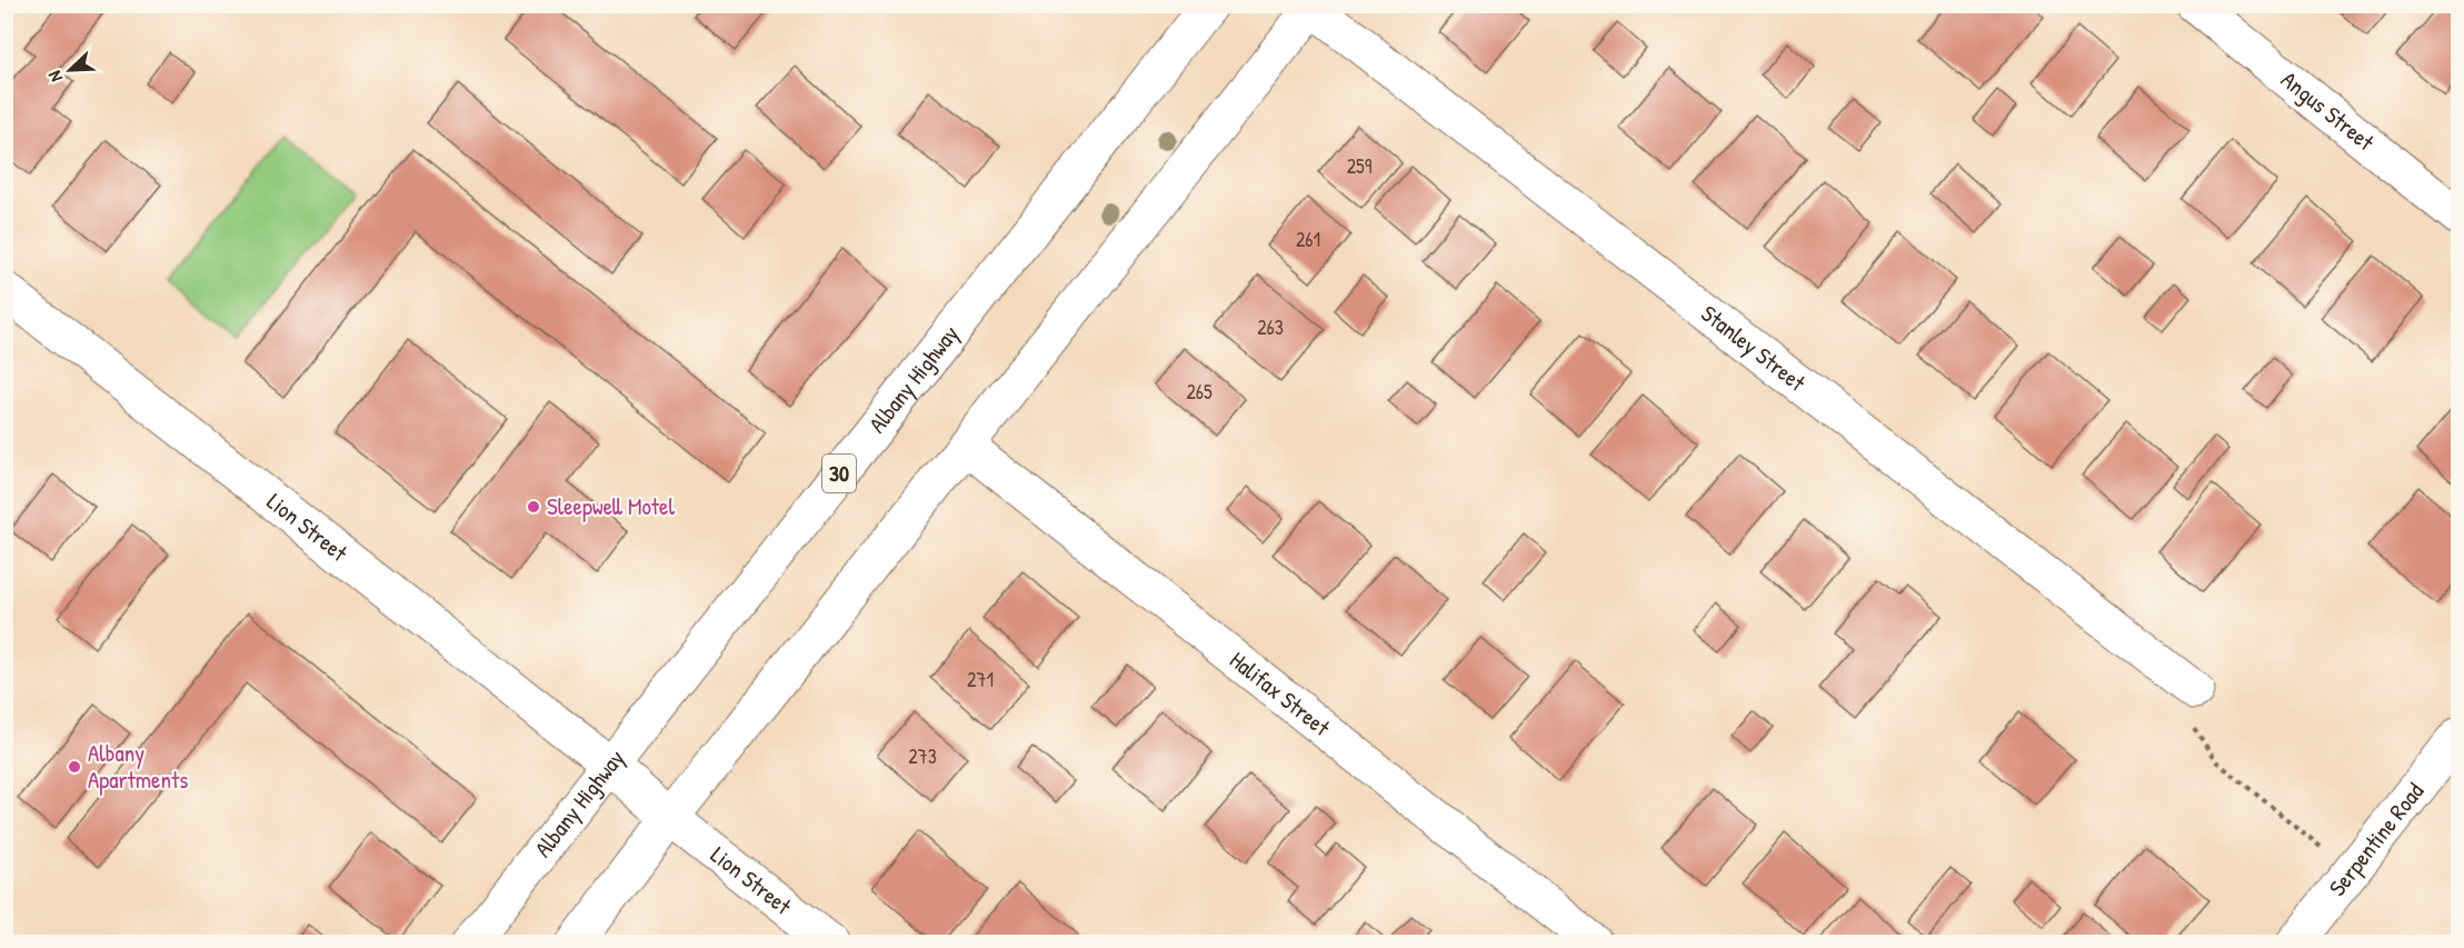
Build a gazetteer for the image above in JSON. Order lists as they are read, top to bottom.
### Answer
{
  "streets": {
    "main road": [
      "Angus Street",
      "Stanley Street",
      "Albany Highway",
      "30",
      "Lion Street",
      "Halifax Street",
      "Serpentine Road"
    ]
  },
  "crossings": [
    ["Albany Highway", "Lion Street"]
  ],
  "places": ["Sleepwell Motel", "Albany Apartments"],
  "house_numbers": [
    "259",
    "261",
    "263",
    "265",
    "271",
    "273"
  ],
  "north": "bottom left"
}
